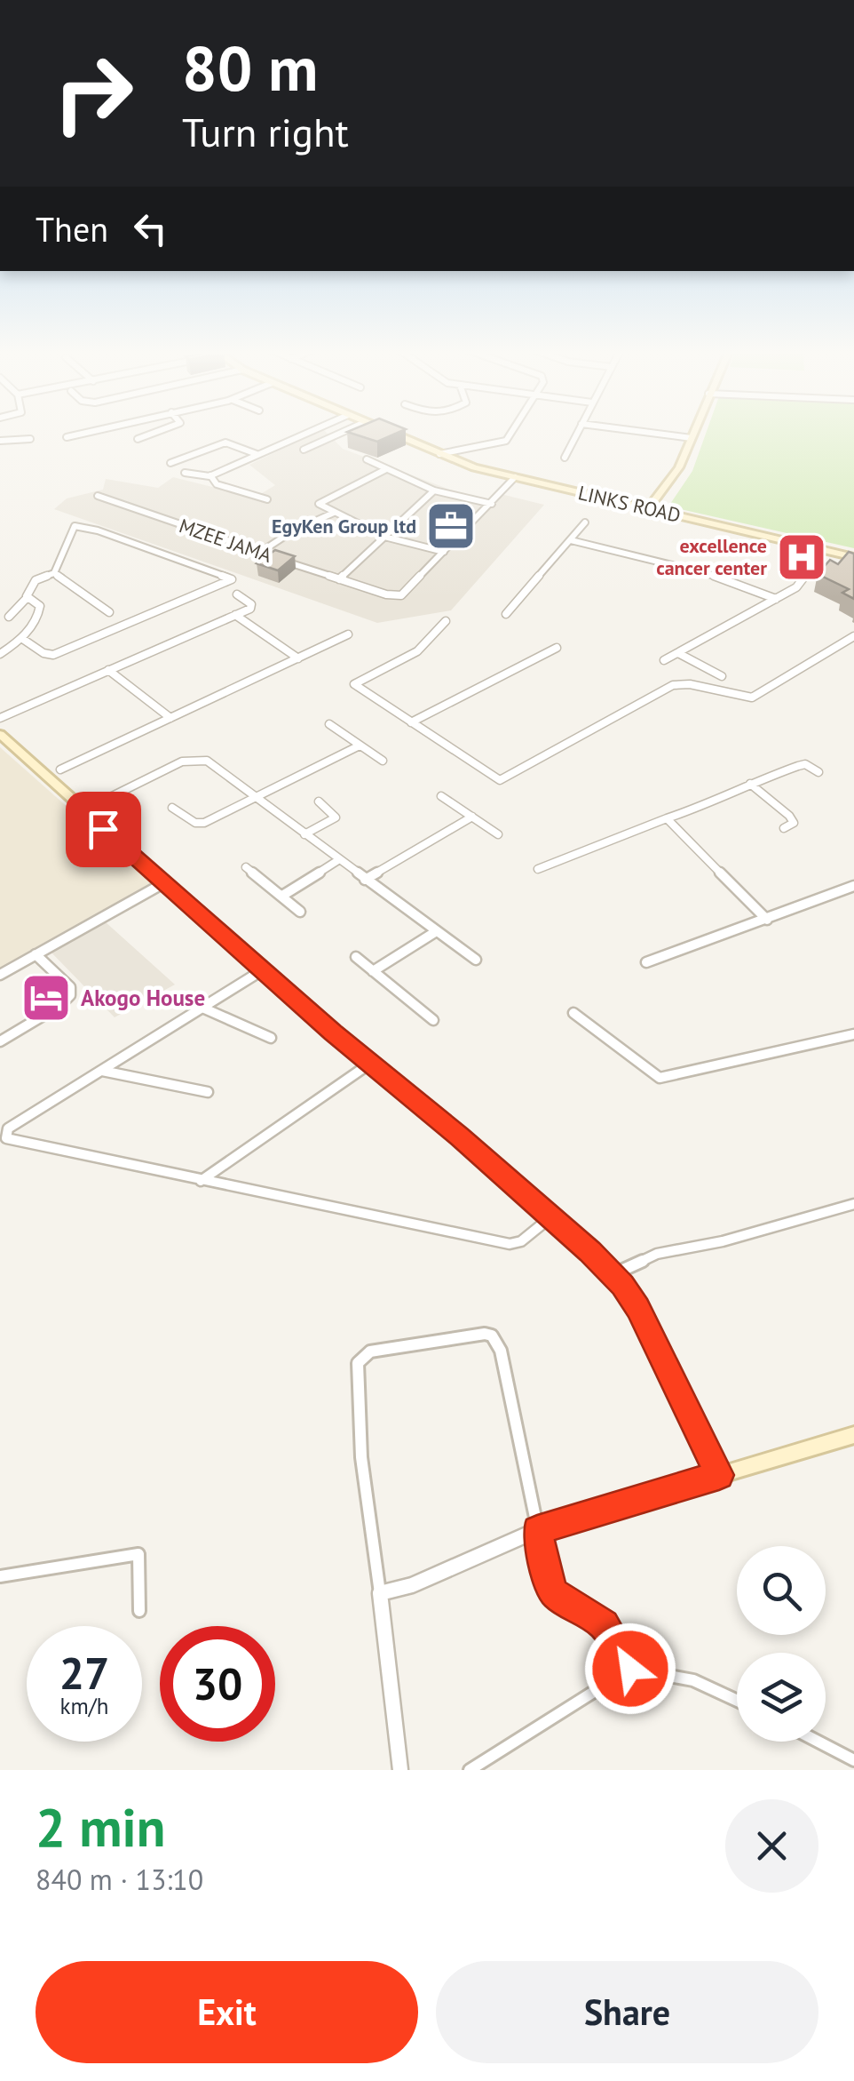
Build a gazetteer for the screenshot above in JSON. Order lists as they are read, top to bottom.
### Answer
{
  "streets": {
    "main road": ["LINKS ROAD"],
    "street": ["MZEE JAMA"]
  },
  "crossings": [
    ["LINKS ROAD", "MZEE JAMA"]
  ],
  "places": {
    "office": ["EgyKen Group ltd"],
    "hospital": ["excellence cancer center"],
    "hotel": ["Akogo House"]
  },
  "page": {
    "turn": ["80 m", "Turn right"],
    "then": "Then",
    "speed": "27 km/h",
    "limit": "30",
    "heading": ["2 min", "840 m · 13:10"],
    "buttons": ["Exit", "Share"]
  }
}
